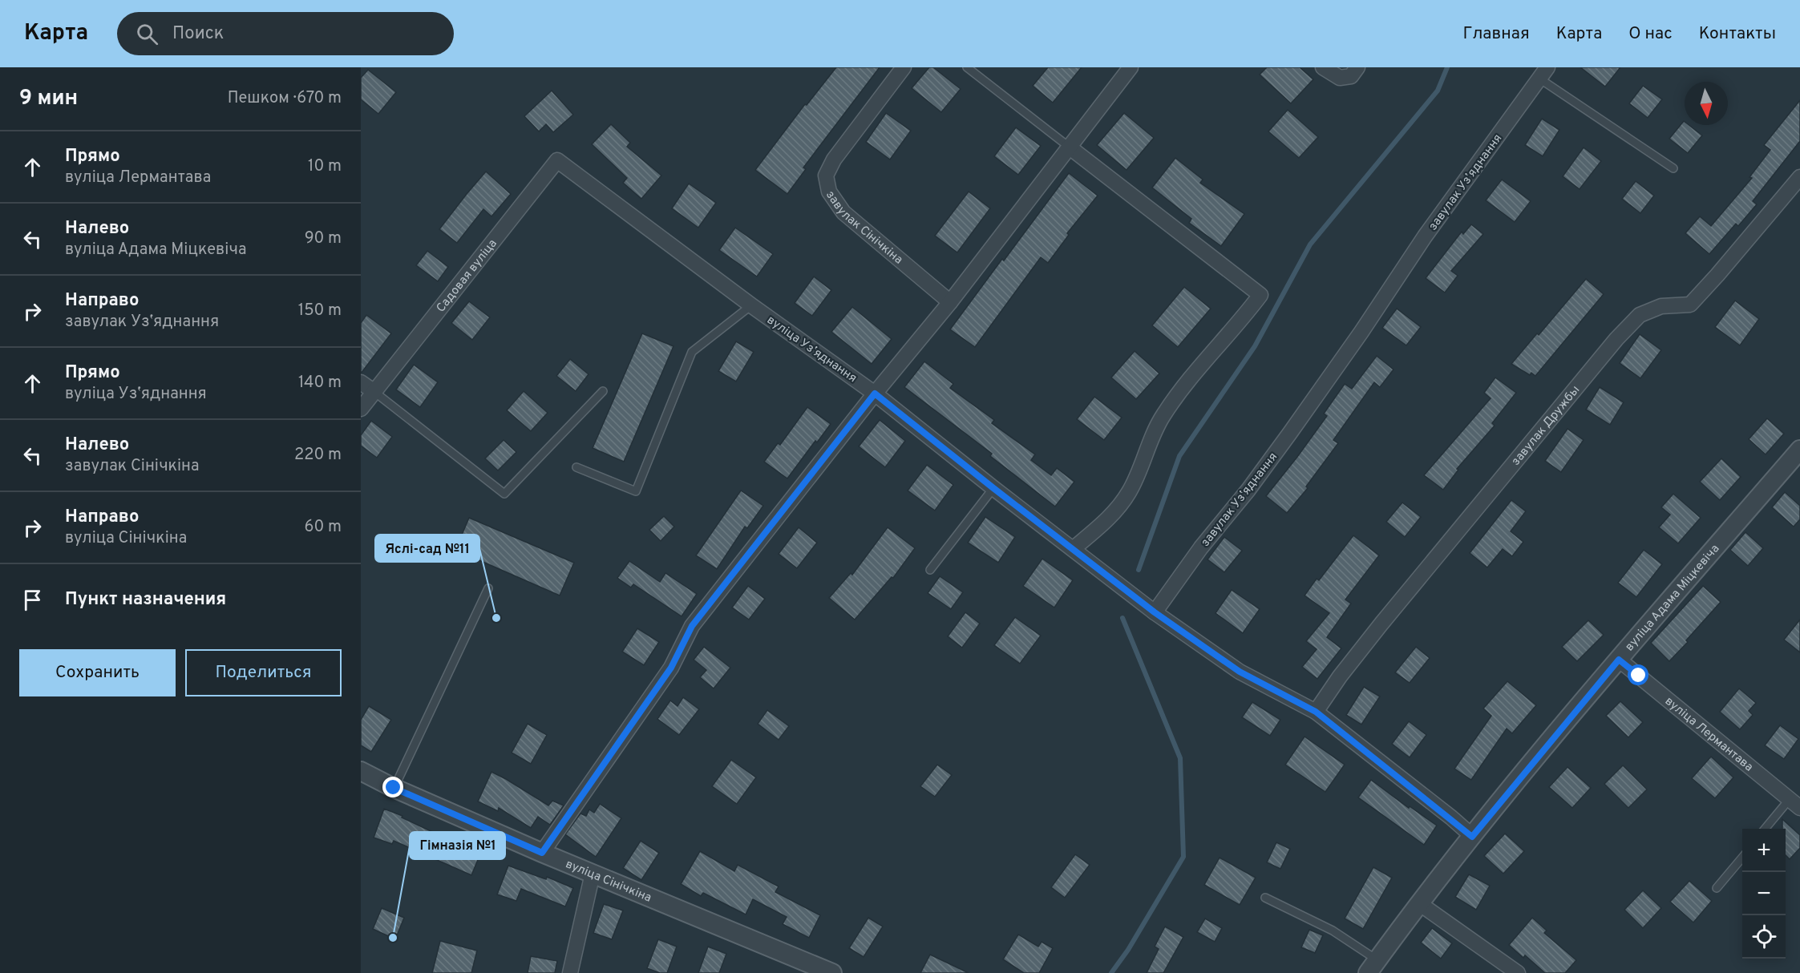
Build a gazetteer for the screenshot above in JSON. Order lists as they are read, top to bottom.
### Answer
{
  "streets": {
    "street": [
      "завулак Узʼяднання",
      "завулак Сінічкіна",
      "Садовая вуліца",
      "вуліца Узʼяднання",
      "завулак Дружбы",
      "вуліца Адама Міцкевіча",
      "вуліца Лермантава",
      "вуліца Сінічкіна"
    ]
  },
  "crossings": [
    ["завулак Узʼяднання", "вуліца Узʼяднання"],
    ["Садовая вуліца", "вуліца Узʼяднання"],
    ["вуліца Адама Міцкевіча", "вуліца Лермантава"]
  ],
  "places": ["Яслі-сад №11", "Гімназія №1"],
  "north": "bottom",
  "page": {
    "header": "Карта",
    "search": "Поиск",
    "nav": [
      "Главная",
      "Карта",
      "О нас",
      "Контакты"
    ],
    "heading": ["9 мин", "Пешком · 670 m"],
    "list": [
      ["Прямо", "вуліца Лермантава", "10 m"],
      ["Налево", "вуліца Адама Міцкевіча", "90 m"],
      ["Направо", "завулак Узʼяднання", "150 m"],
      ["Прямо", "вуліца Узʼяднання", "140 m"],
      ["Налево", "завулак Сінічкіна", "220 m"],
      ["Направо", "вуліца Сінічкіна", "60 m"],
      "Пункт назначения"
    ],
    "buttons": ["Сохранить", "Поделиться"],
    "map_buttons": ["+", "−"]
  }
}
